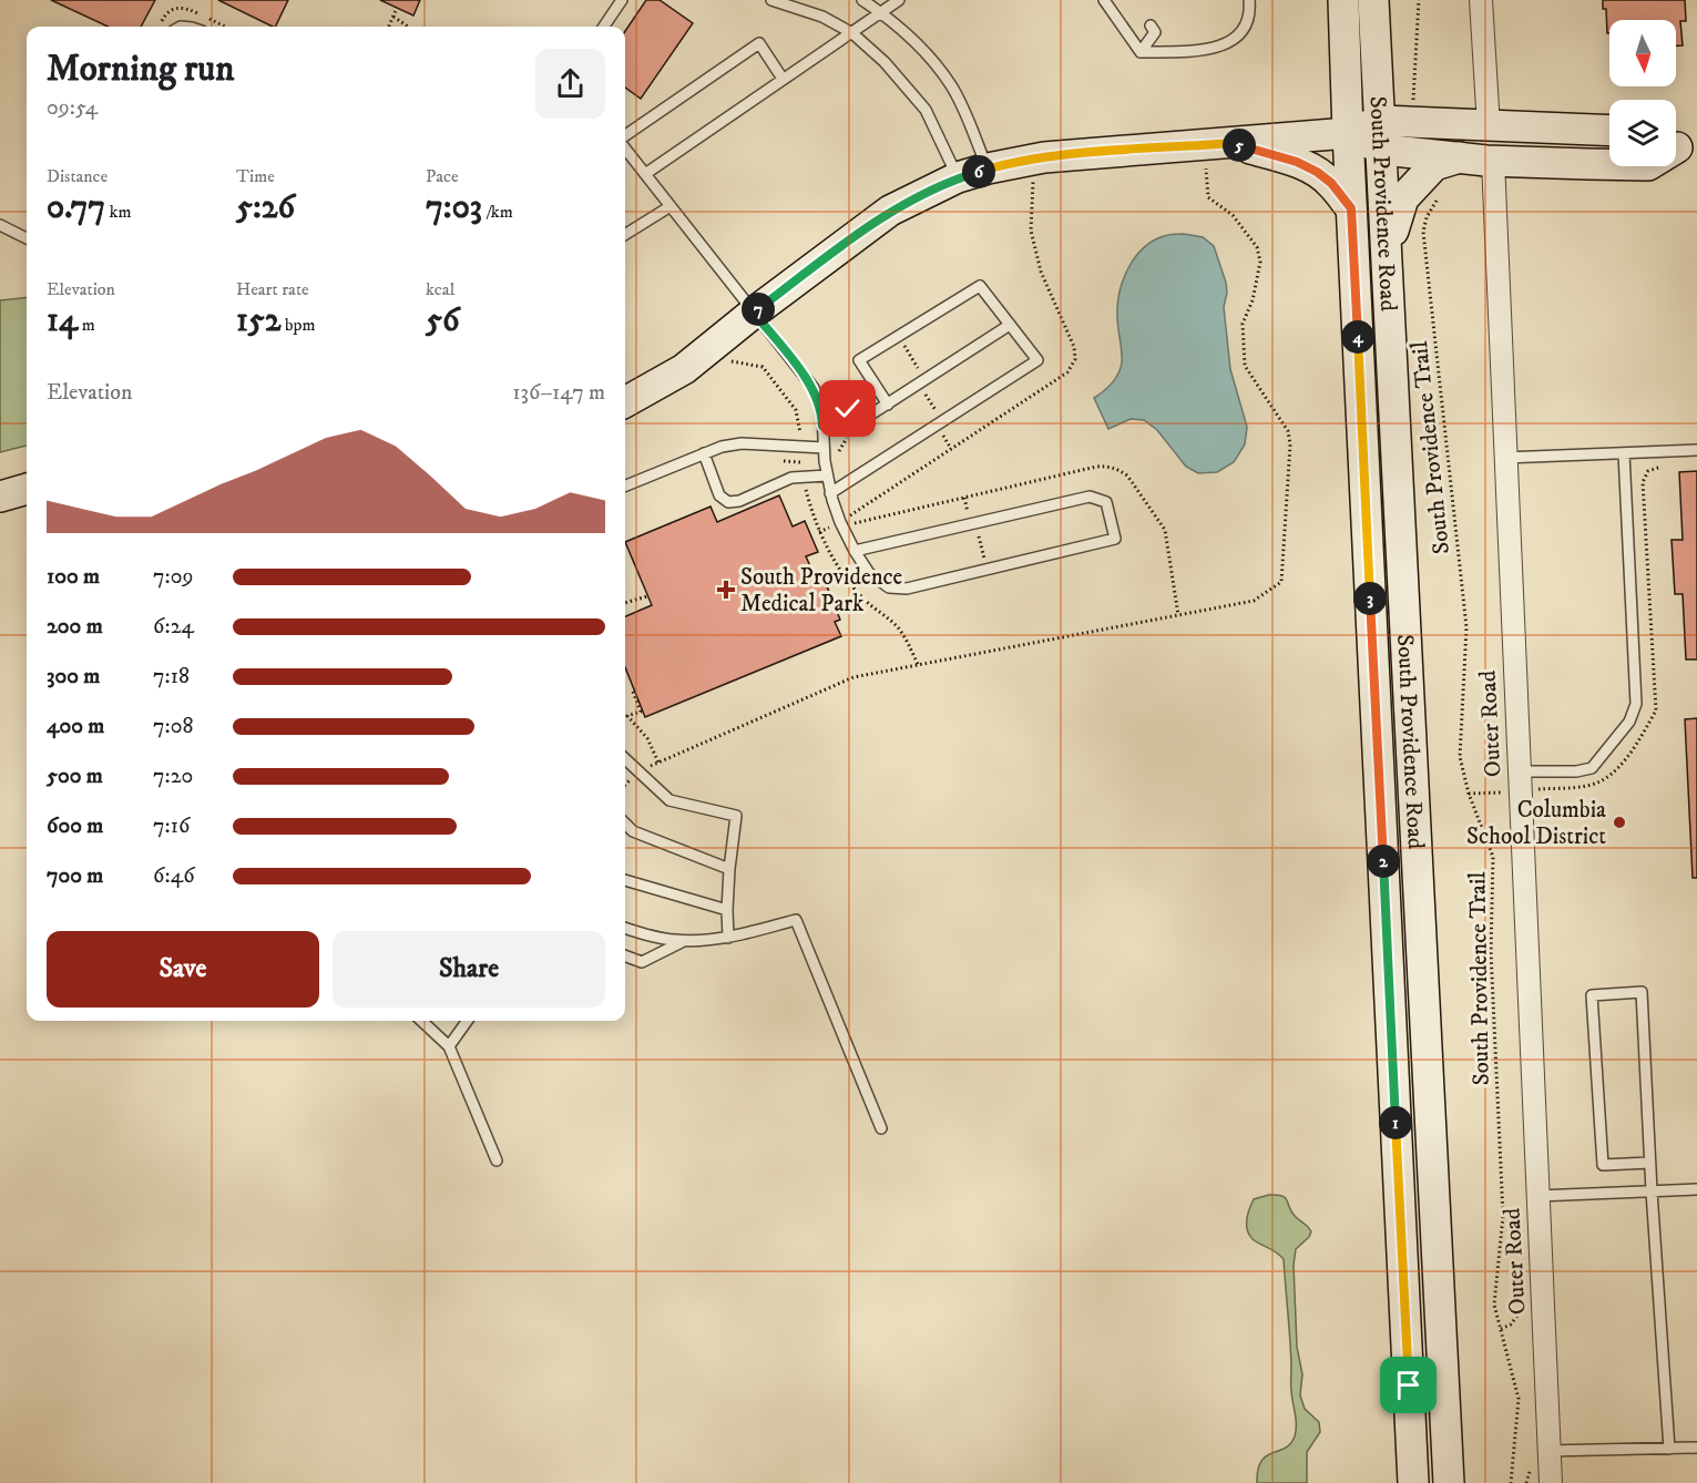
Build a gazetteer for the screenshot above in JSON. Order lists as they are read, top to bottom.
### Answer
{
  "streets": {
    "main road": ["South Providence Road"],
    "street": ["Outer Road"],
    "path": ["South Providence Trail"]
  },
  "places": {
    "health": ["South Providence Medical Park"],
    "other": ["Columbia School District"]
  },
  "north": "bottom",
  "page": {
    "heading": ["Morning run", "09:54"],
    "pins": [
      "5",
      "6",
      "7",
      "4",
      "3",
      "2",
      "1"
    ],
    "stats": [
      ["Distance", "0.77 km"],
      ["Time", "5:26"],
      ["Pace", "7:03 /km"],
      ["Elevation", "14 m"],
      ["Heart rate", "152 bpm"],
      ["kcal", "56"]
    ],
    "chart": ["Elevation", "136–147 m"],
    "list": [
      {
        "name": "100 m",
        "note": "7:09"
      },
      {
        "name": "200 m",
        "note": "6:24"
      },
      {
        "name": "300 m",
        "note": "7:18"
      },
      {
        "name": "400 m",
        "note": "7:08"
      },
      {
        "name": "500 m",
        "note": "7:20"
      },
      {
        "name": "600 m",
        "note": "7:16"
      },
      {
        "name": "700 m",
        "note": "6:46"
      }
    ],
    "buttons": ["Save", "Share"]
  }
}
